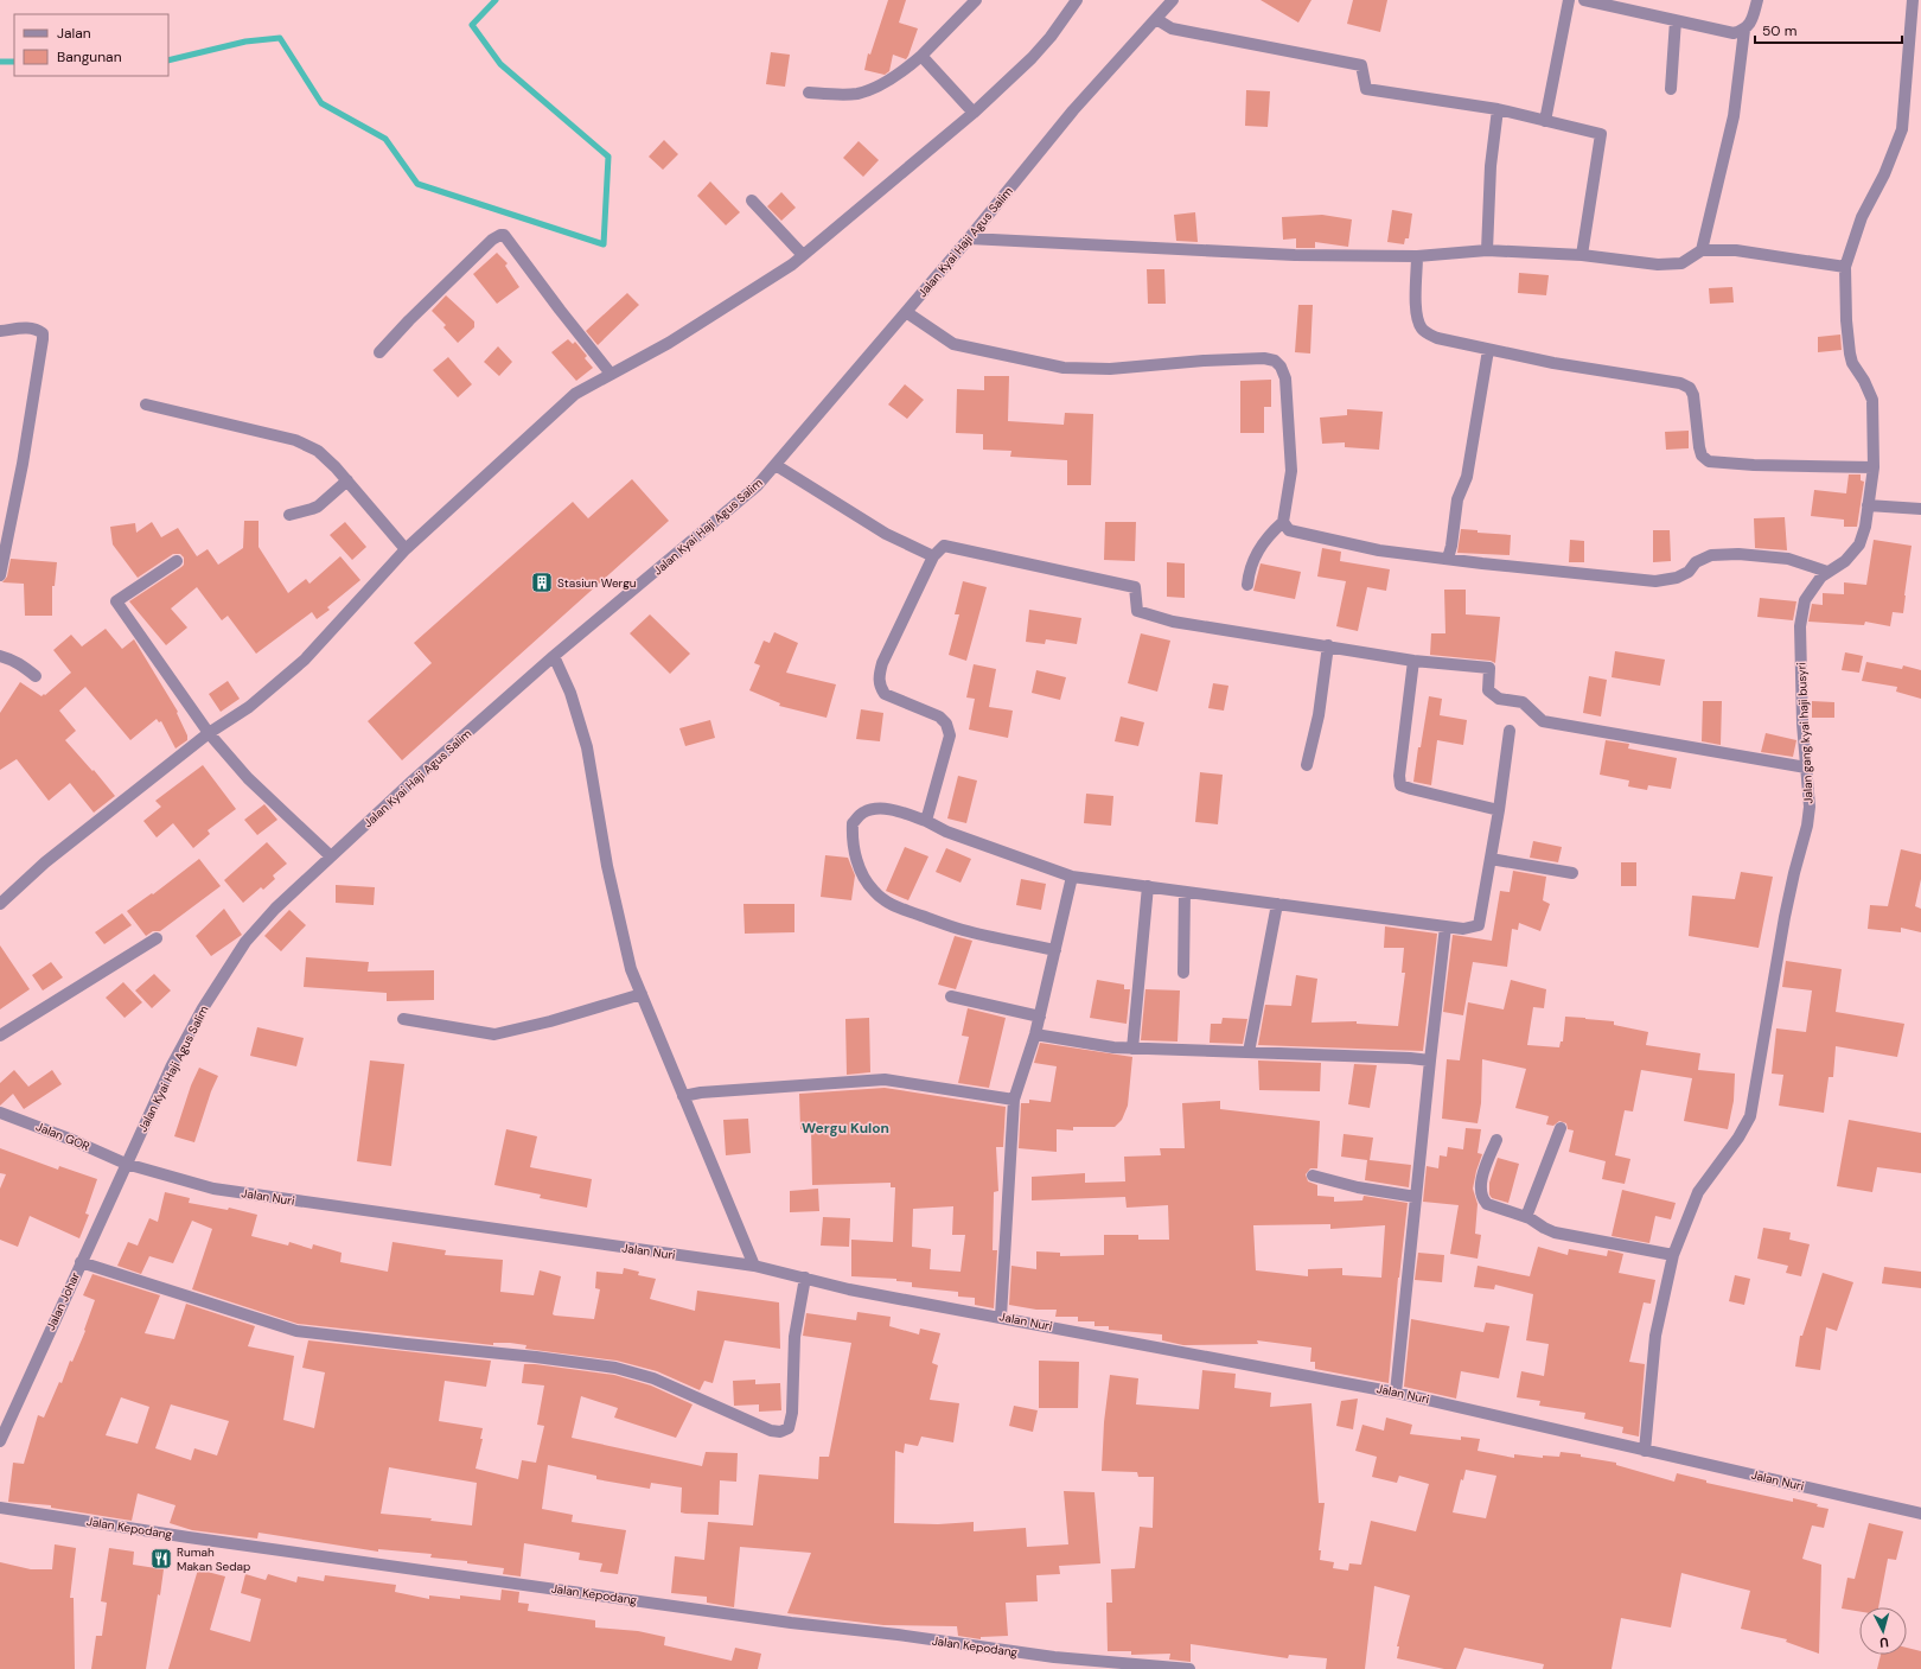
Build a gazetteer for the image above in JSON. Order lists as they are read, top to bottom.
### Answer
{
  "streets": {
    "street": [
      "Jalan Kyai Haji Agus Salim",
      "Jalan gang kyai haji busyri",
      "Jalan GOR",
      "Jalan Nuri",
      "Jalan Johar",
      "Jalan Kepodang"
    ]
  },
  "crossings": [
    ["Jalan Kyai Haji Agus Salim", "Jalan GOR"],
    ["Jalan Kyai Haji Agus Salim", "Jalan Nuri"],
    ["Jalan Kyai Haji Agus Salim", "Jalan Johar"],
    ["Jalan gang kyai haji busyri", "Jalan Nuri"],
    ["Jalan GOR", "Jalan Nuri"],
    ["Jalan GOR", "Jalan Johar"],
    ["Jalan Nuri", "Jalan Johar"]
  ],
  "districts": ["Wergu Kulon"],
  "places": {
    "building": ["Stasiun Wergu"],
    "restaurant": ["Rumah Makan Sedap"]
  },
  "legend": ["Jalan", "Bangunan"],
  "scale_bar": "50 m",
  "north": "bottom"
}
